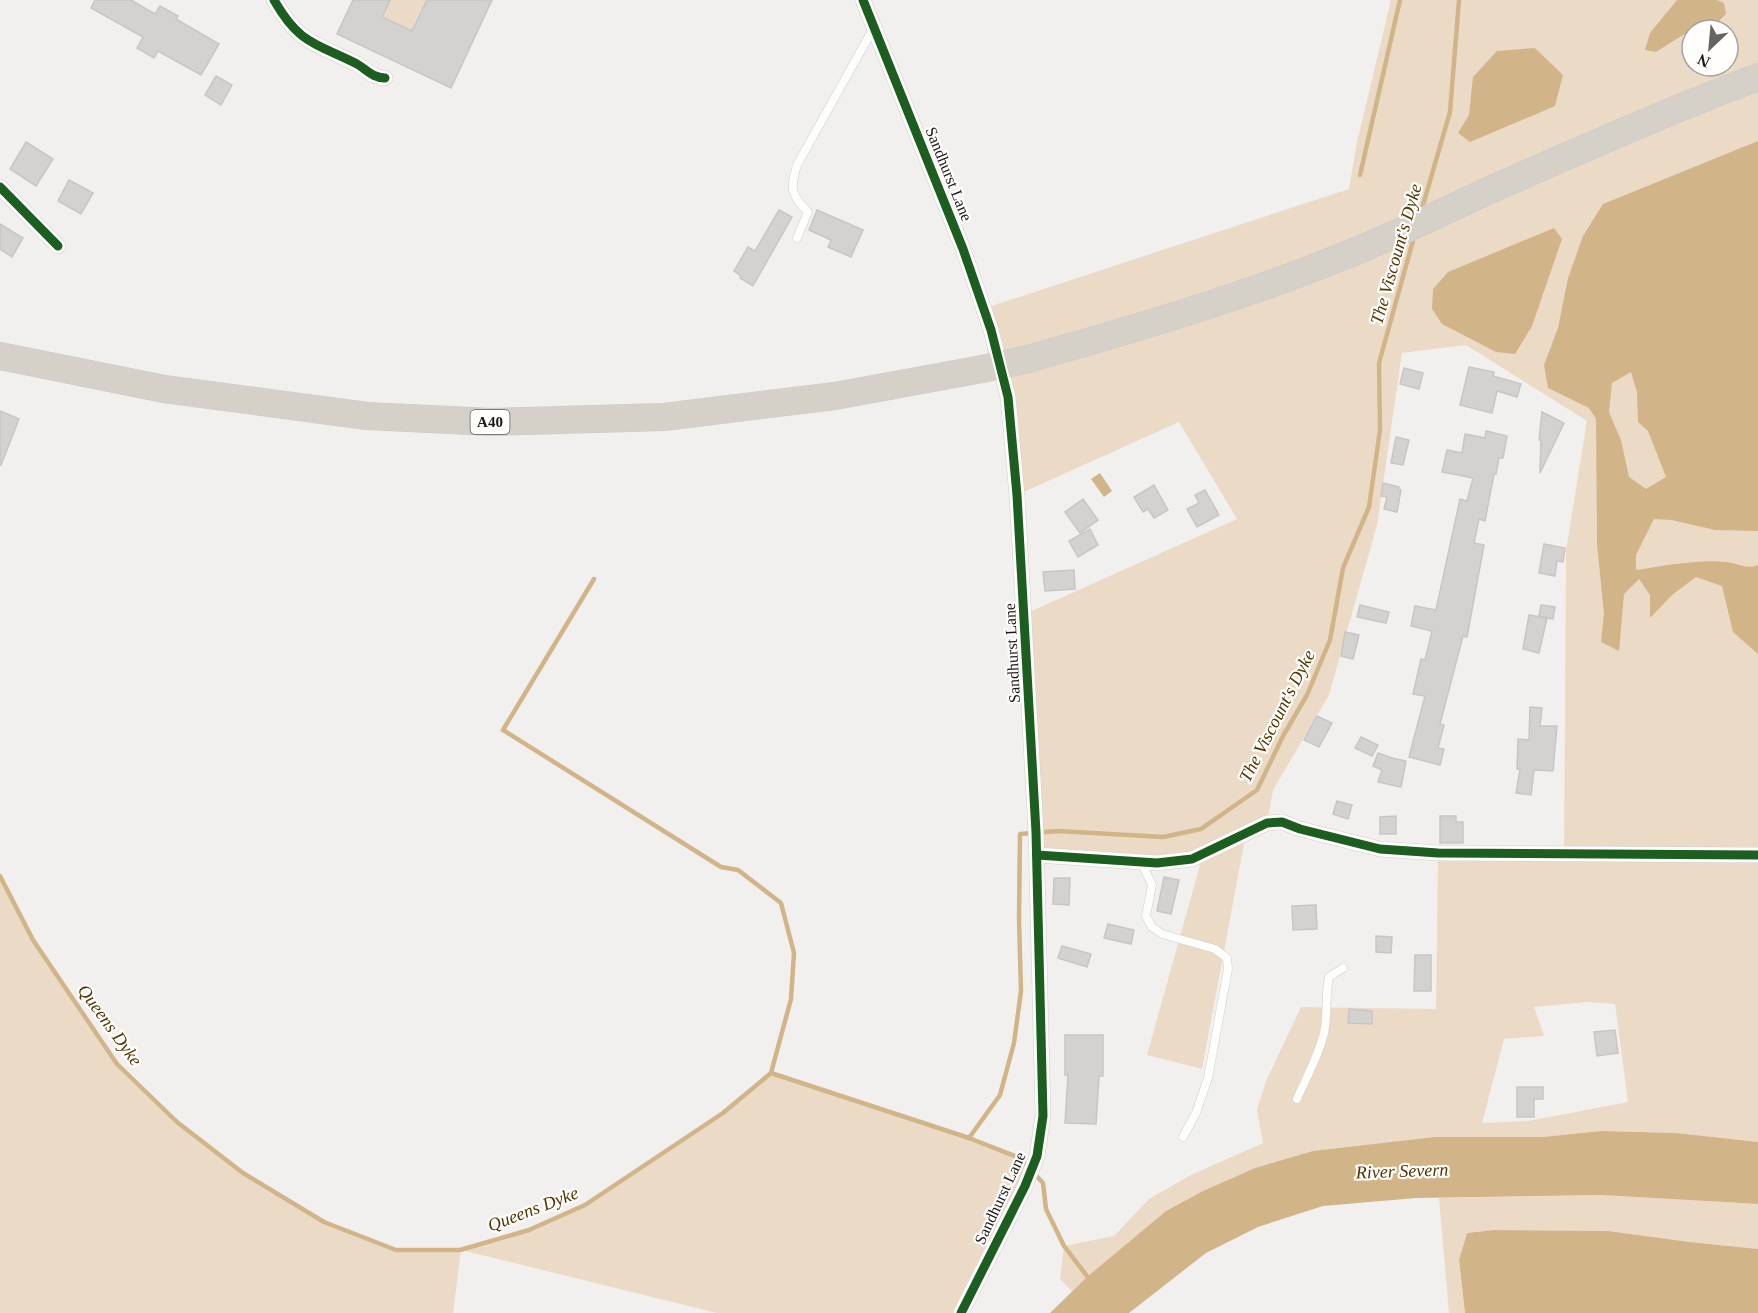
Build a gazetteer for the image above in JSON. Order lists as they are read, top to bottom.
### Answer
{
  "streets": {
    "highway": ["A40"],
    "street": ["Sandhurst Lane"]
  },
  "water": ["The Viscount's Dyke", "Queens Dyke", "River Severn"],
  "north": "bottom left"
}
